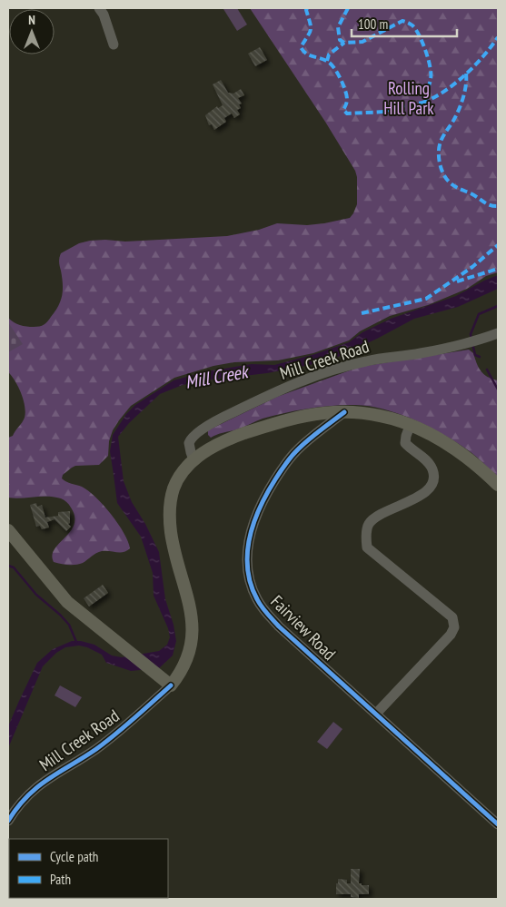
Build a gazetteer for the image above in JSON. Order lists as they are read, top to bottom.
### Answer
{
  "streets": {
    "street": ["Mill Creek Road", "Fairview Road"]
  },
  "water": ["Mill Creek"],
  "parks": ["Rolling Hill Park"],
  "legend": ["Cycle path", "Path"],
  "scale_bar": "100 m",
  "north": "top"
}
